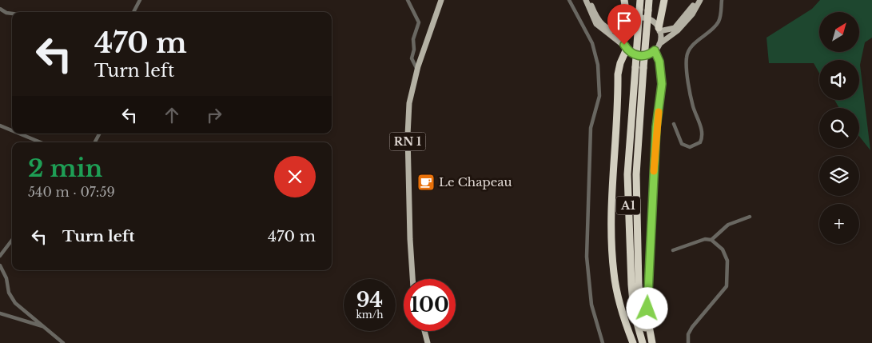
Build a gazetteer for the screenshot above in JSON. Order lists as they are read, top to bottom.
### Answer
{
  "streets": {
    "highway": ["A1"],
    "main road": ["RN 1"]
  },
  "places": {
    "cafe": ["Le Chapeau"]
  },
  "north": "top right",
  "page": {
    "map_buttons": "+",
    "turn": ["470 m", "Turn left"],
    "heading": ["2 min", "540 m · 07:59"],
    "list": [
      {
        "name": "Turn left",
        "value": "470 m"
      }
    ],
    "speed": "94 km/h",
    "limit": "100"
  }
}
